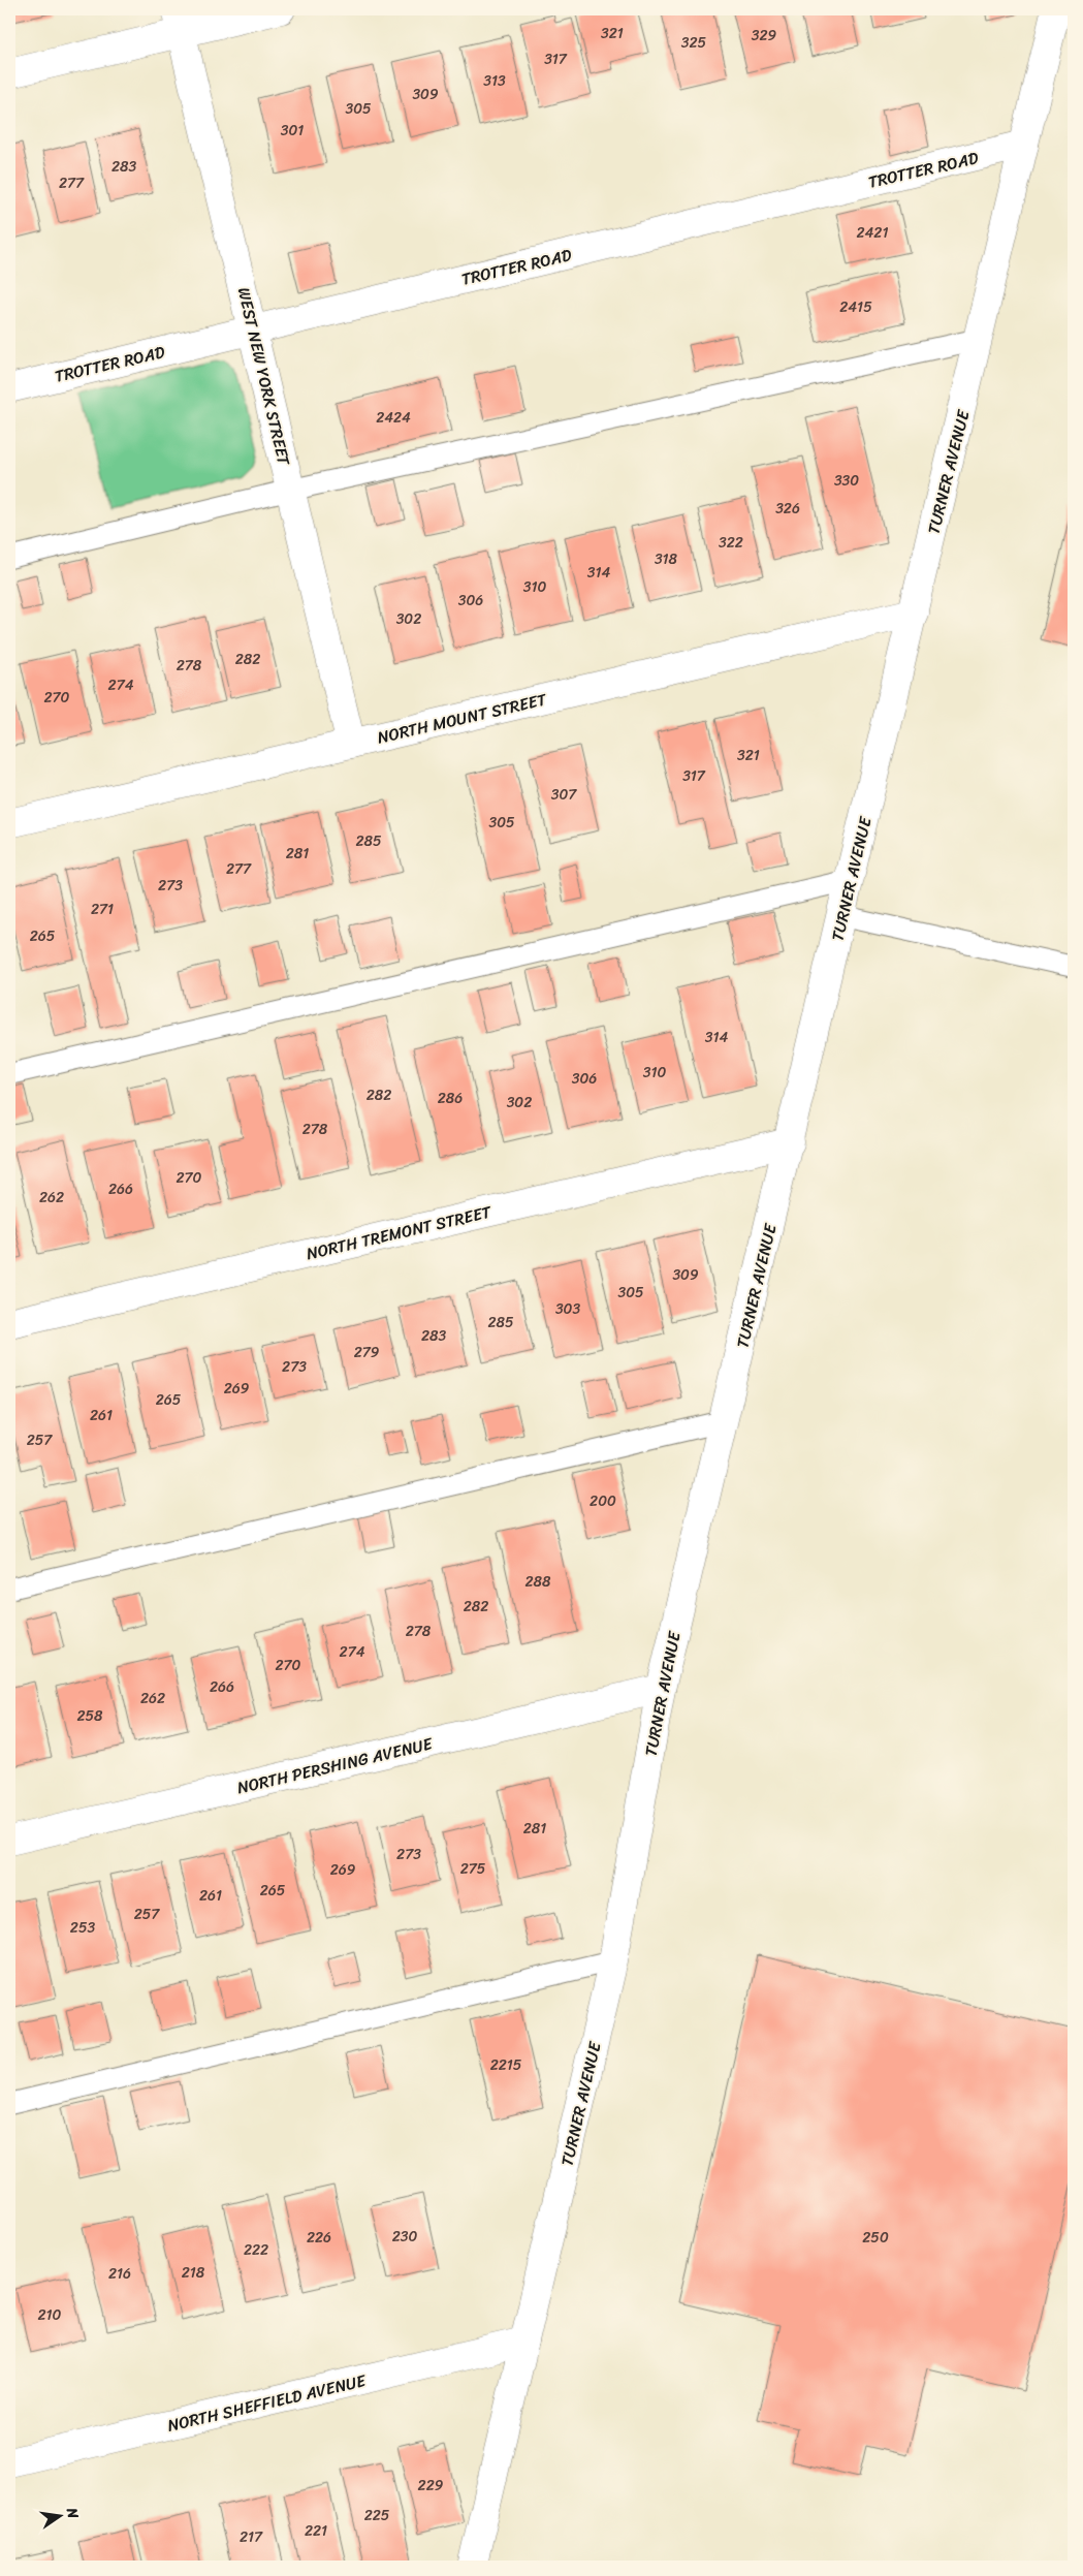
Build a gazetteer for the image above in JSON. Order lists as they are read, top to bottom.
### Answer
{
  "streets": {
    "street": [
      "TROTTER ROAD",
      "WEST NEW YORK STREET",
      "TURNER AVENUE",
      "NORTH MOUNT STREET",
      "NORTH TREMONT STREET",
      "NORTH PERSHING AVENUE",
      "NORTH SHEFFIELD AVENUE"
    ]
  },
  "crossings": [
    ["TROTTER ROAD", "WEST NEW YORK STREET"],
    ["TROTTER ROAD", "TURNER AVENUE"],
    ["WEST NEW YORK STREET", "NORTH MOUNT STREET"],
    ["TURNER AVENUE", "NORTH MOUNT STREET"],
    ["TURNER AVENUE", "NORTH TREMONT STREET"],
    ["TURNER AVENUE", "NORTH PERSHING AVENUE"],
    ["TURNER AVENUE", "NORTH SHEFFIELD AVENUE"]
  ],
  "house_numbers": [
    "321",
    "329",
    "325",
    "317",
    "313",
    "309",
    "305",
    "301",
    "283",
    "277",
    "2421",
    "2415",
    "2424",
    "330",
    "326",
    "322",
    "318",
    "314",
    "310",
    "306",
    "302",
    "282",
    "278",
    "274",
    "270",
    "321",
    "317",
    "307",
    "305",
    "285",
    "281",
    "277",
    "273",
    "271",
    "265",
    "314",
    "310",
    "306",
    "282",
    "286",
    "302",
    "278",
    "270",
    "266",
    "262",
    "309",
    "305",
    "303",
    "285",
    "283",
    "279",
    "273",
    "269",
    "265",
    "261",
    "257",
    "200",
    "288",
    "282",
    "278",
    "274",
    "270",
    "266",
    "262",
    "258",
    "281",
    "273",
    "275",
    "269",
    "265",
    "261",
    "257",
    "253",
    "2215",
    "230",
    "226",
    "250",
    "222",
    "218",
    "216",
    "210",
    "229",
    "225",
    "221",
    "217"
  ],
  "north": "right"
}
